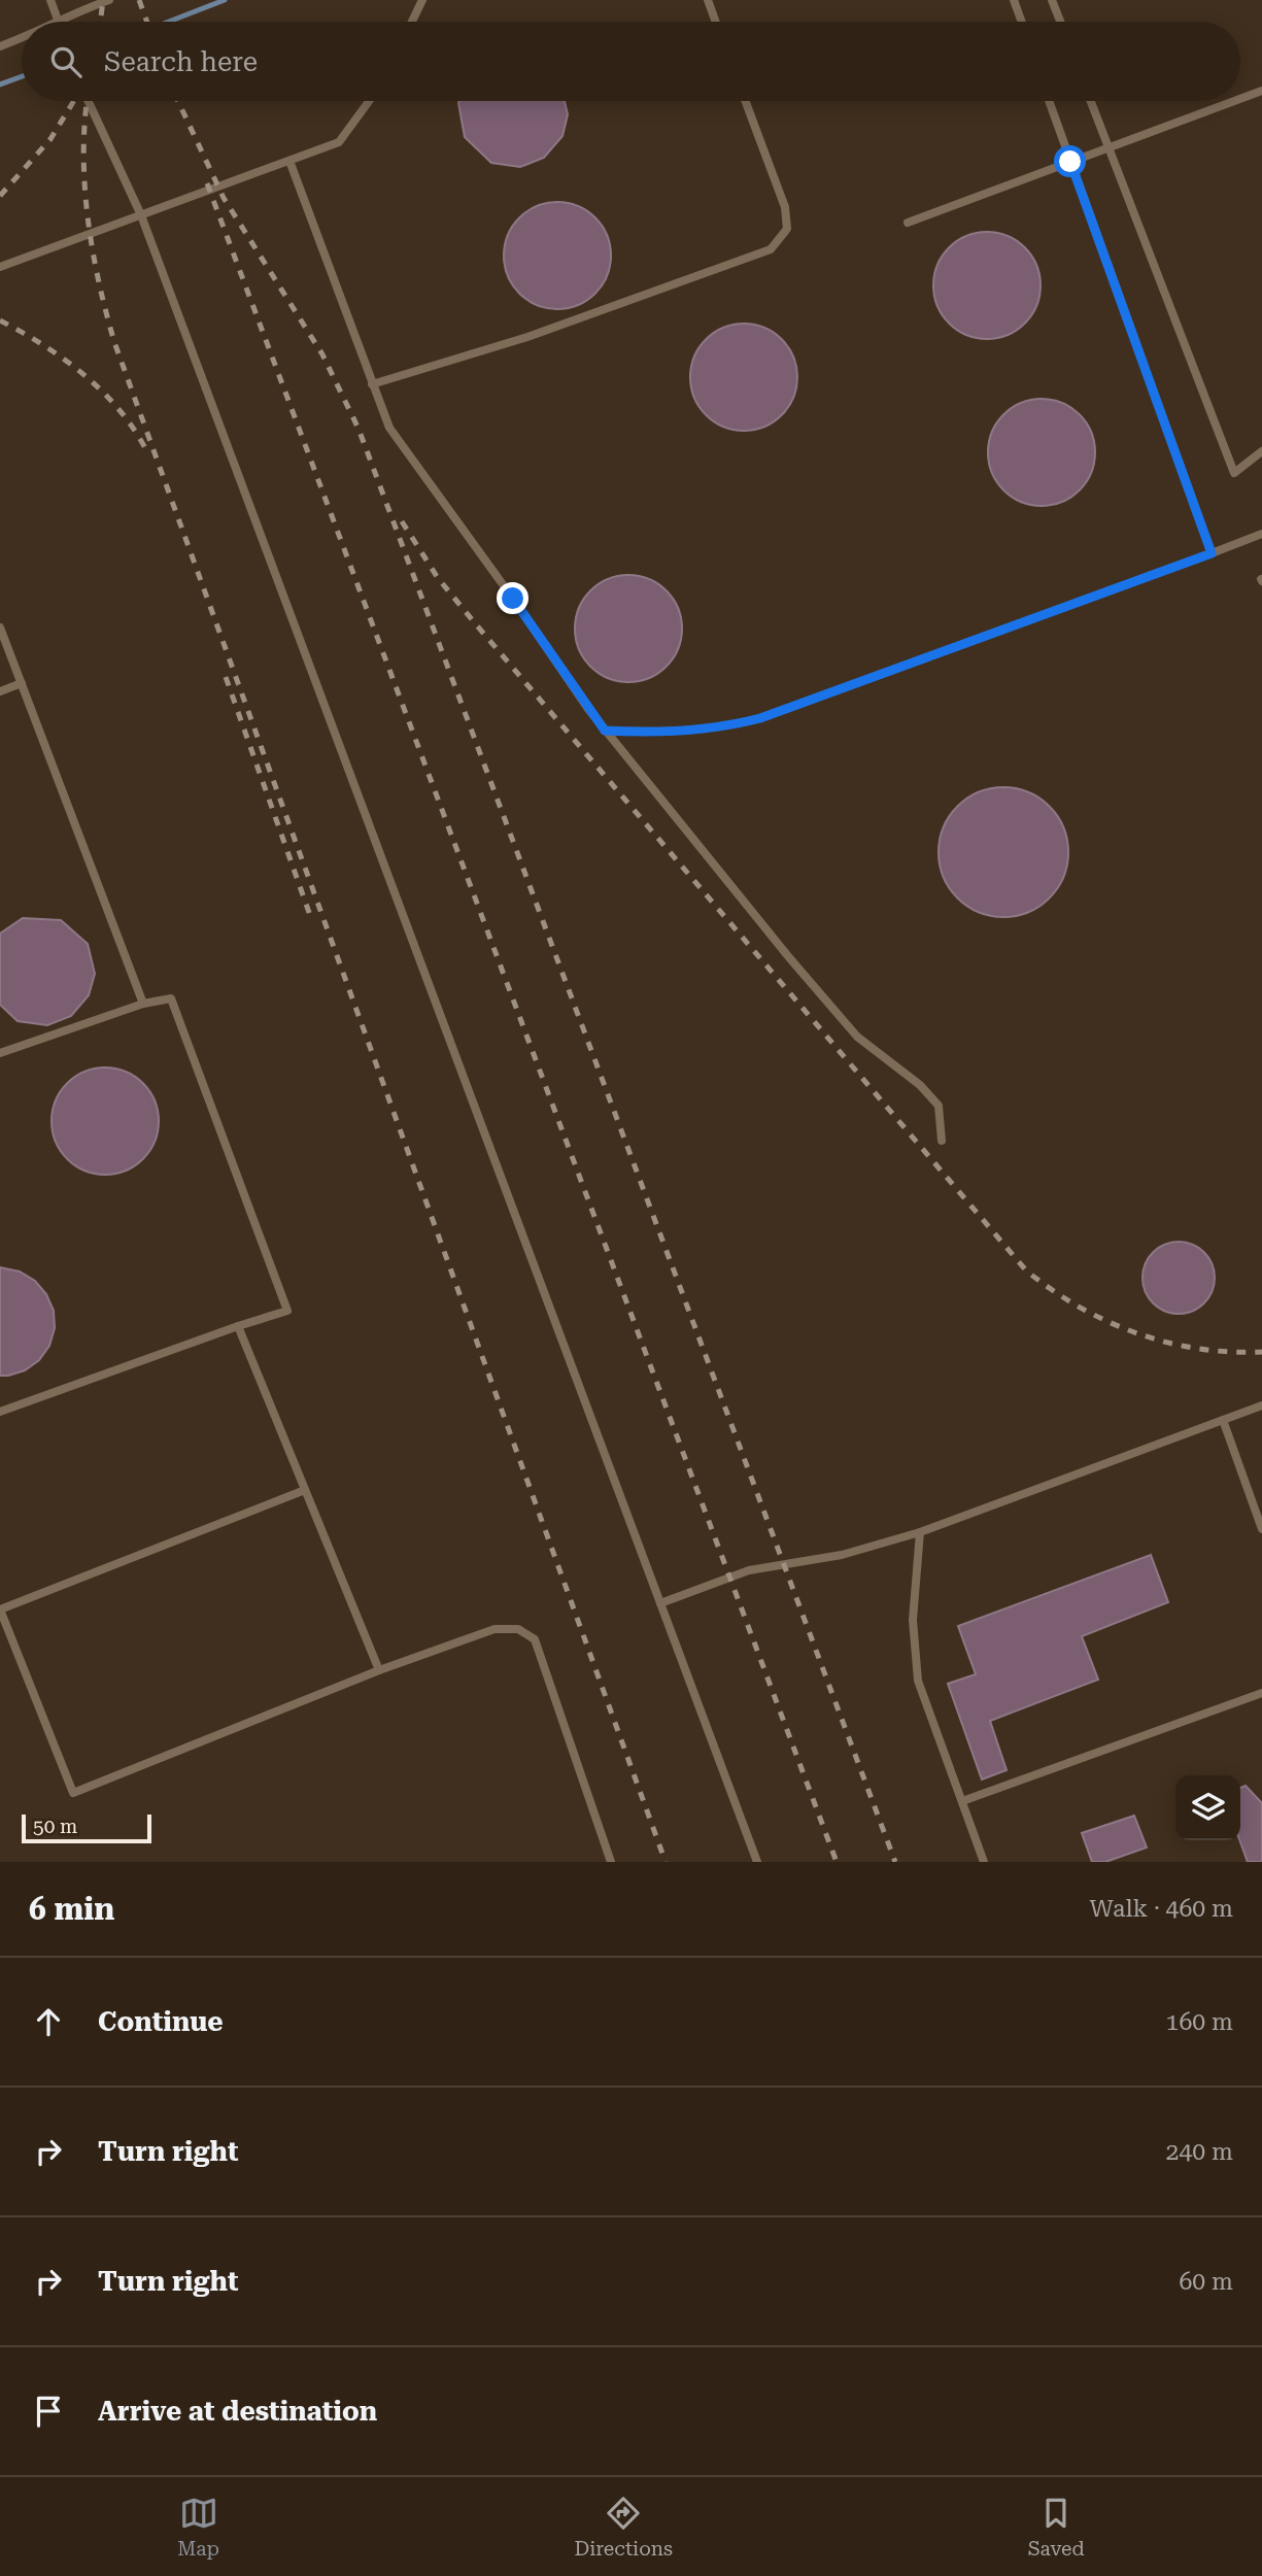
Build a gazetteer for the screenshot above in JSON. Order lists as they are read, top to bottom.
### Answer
{
  "scale_bar": "50 m",
  "page": {
    "search": "Search here",
    "scale": "50 m",
    "heading": ["6 min", "Walk · 460 m"],
    "list": [
      ["Continue", "160 m"],
      ["Turn right", "240 m"],
      ["Turn right", "60 m"],
      "Arrive at destination"
    ],
    "nav": ["Map", "Directions", "Saved"]
  }
}
